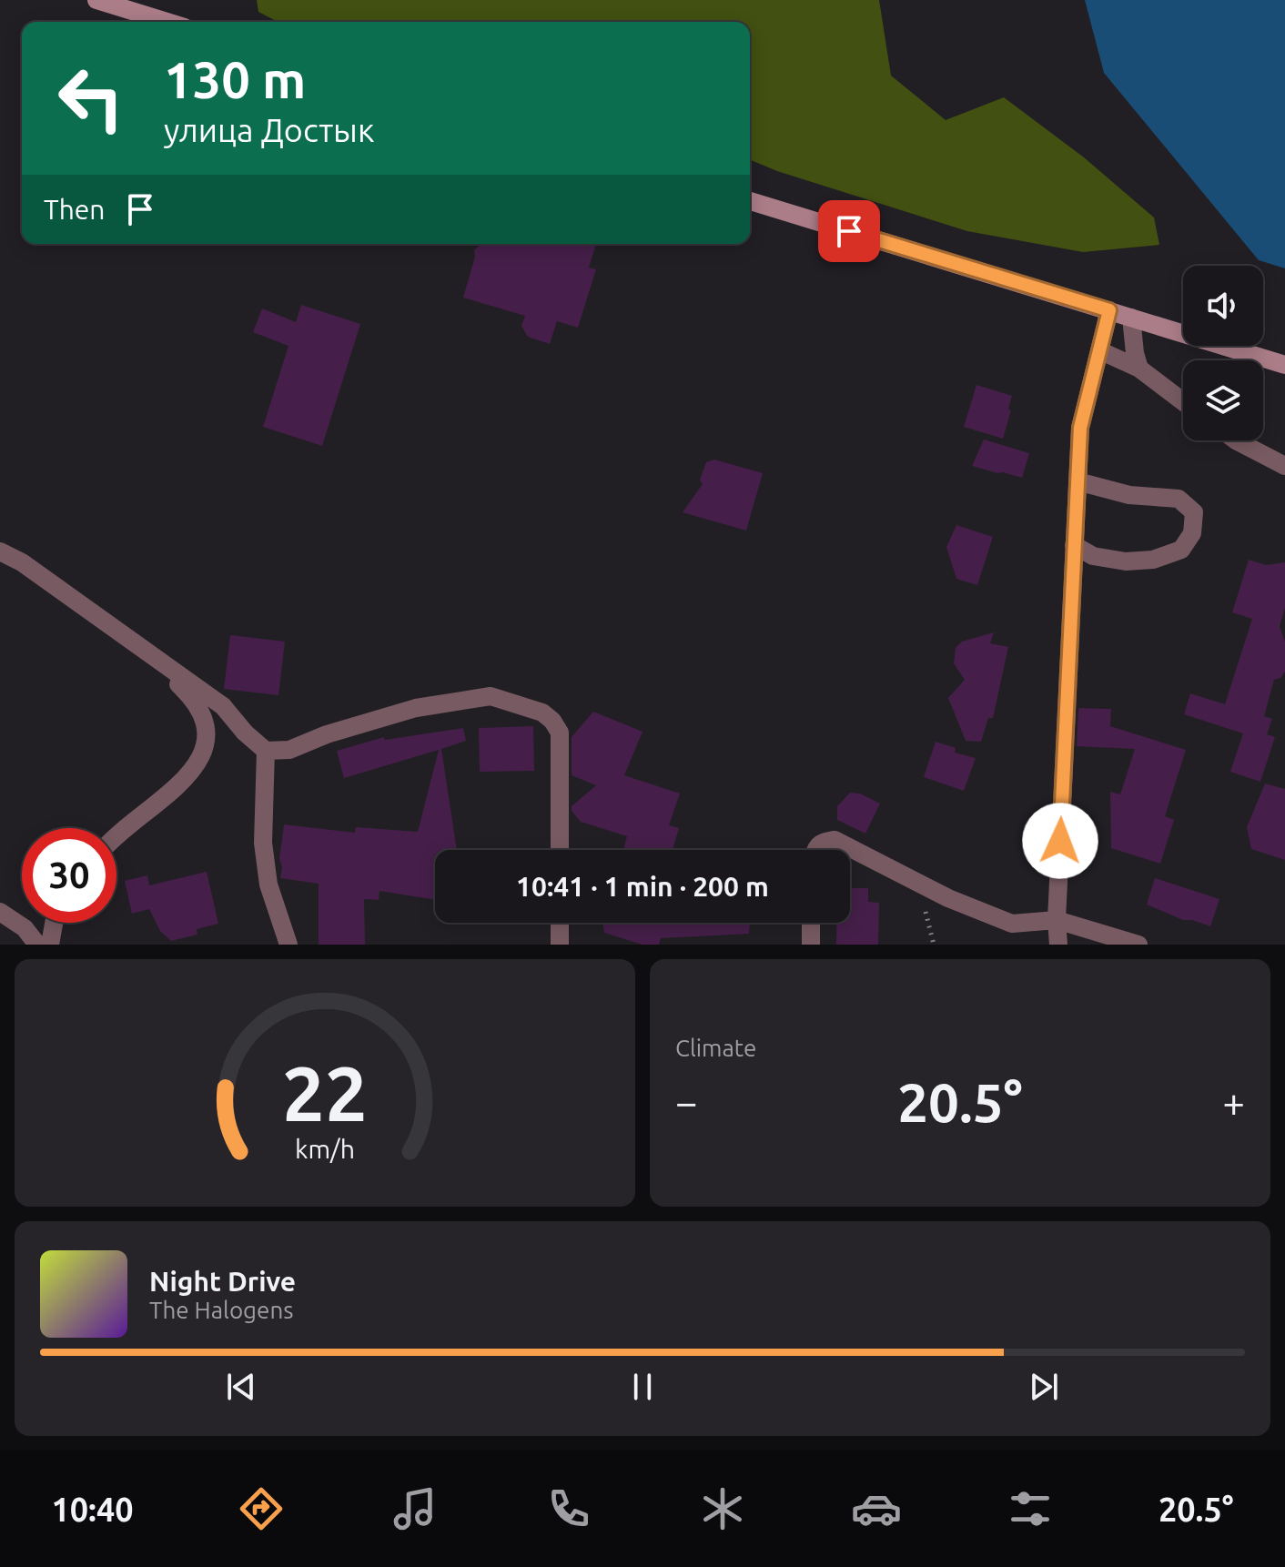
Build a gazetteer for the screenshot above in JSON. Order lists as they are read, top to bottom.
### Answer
{
  "page": {
    "turn": ["130 m", "улица Достык"],
    "then": "Then",
    "limit": "30",
    "trip": "10:41 · 1 min · 200 m",
    "tile": "Climate",
    "heat": ["−", "20.5°", "+"],
    "song": ["Night Drive", "The Halogens"],
    "tabs": ["10:40", "20.5°"],
    "gauge": ["22", "km/h"]
  }
}
